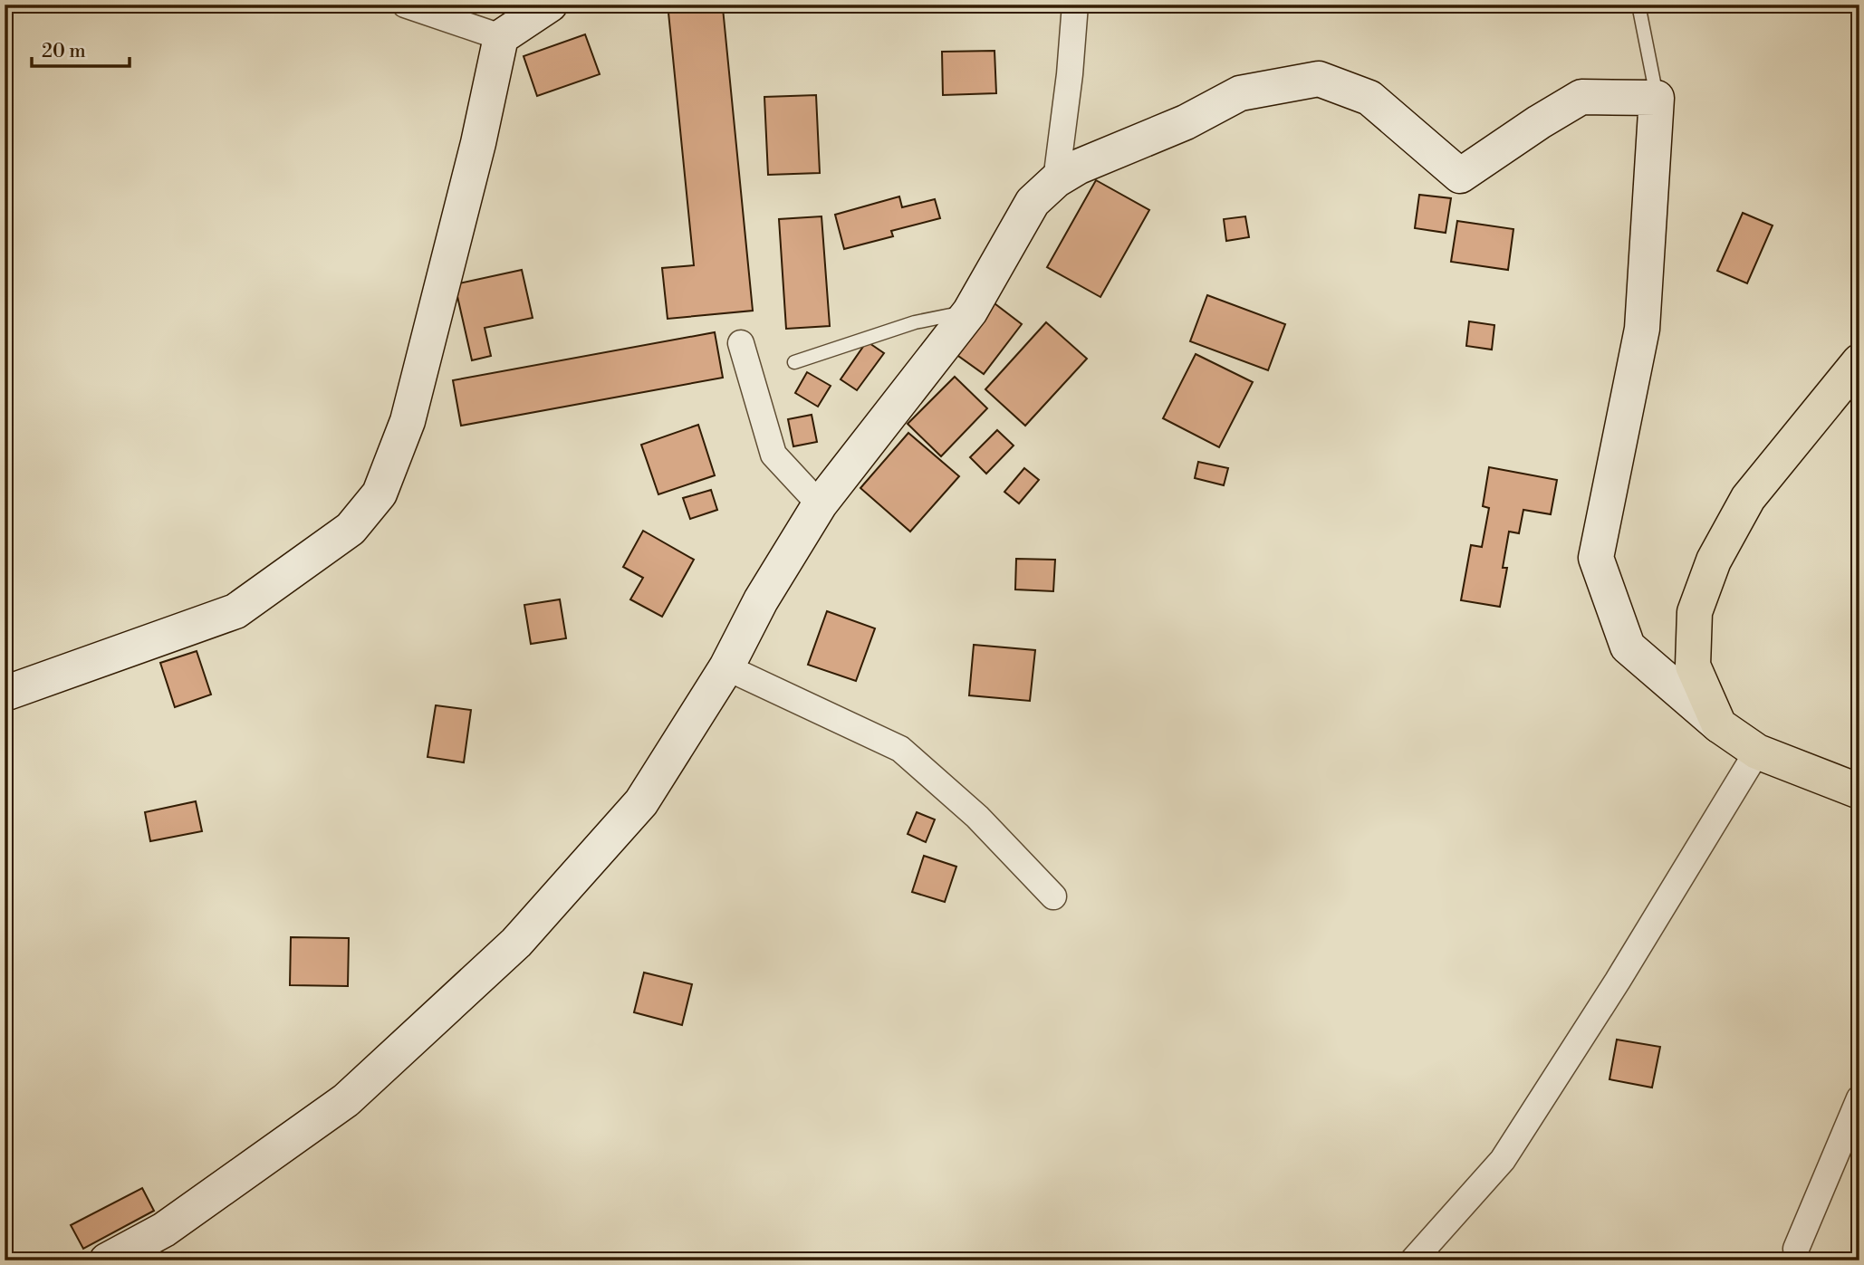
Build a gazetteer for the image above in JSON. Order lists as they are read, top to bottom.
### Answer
{
  "scale_bar": "20 m"
}
